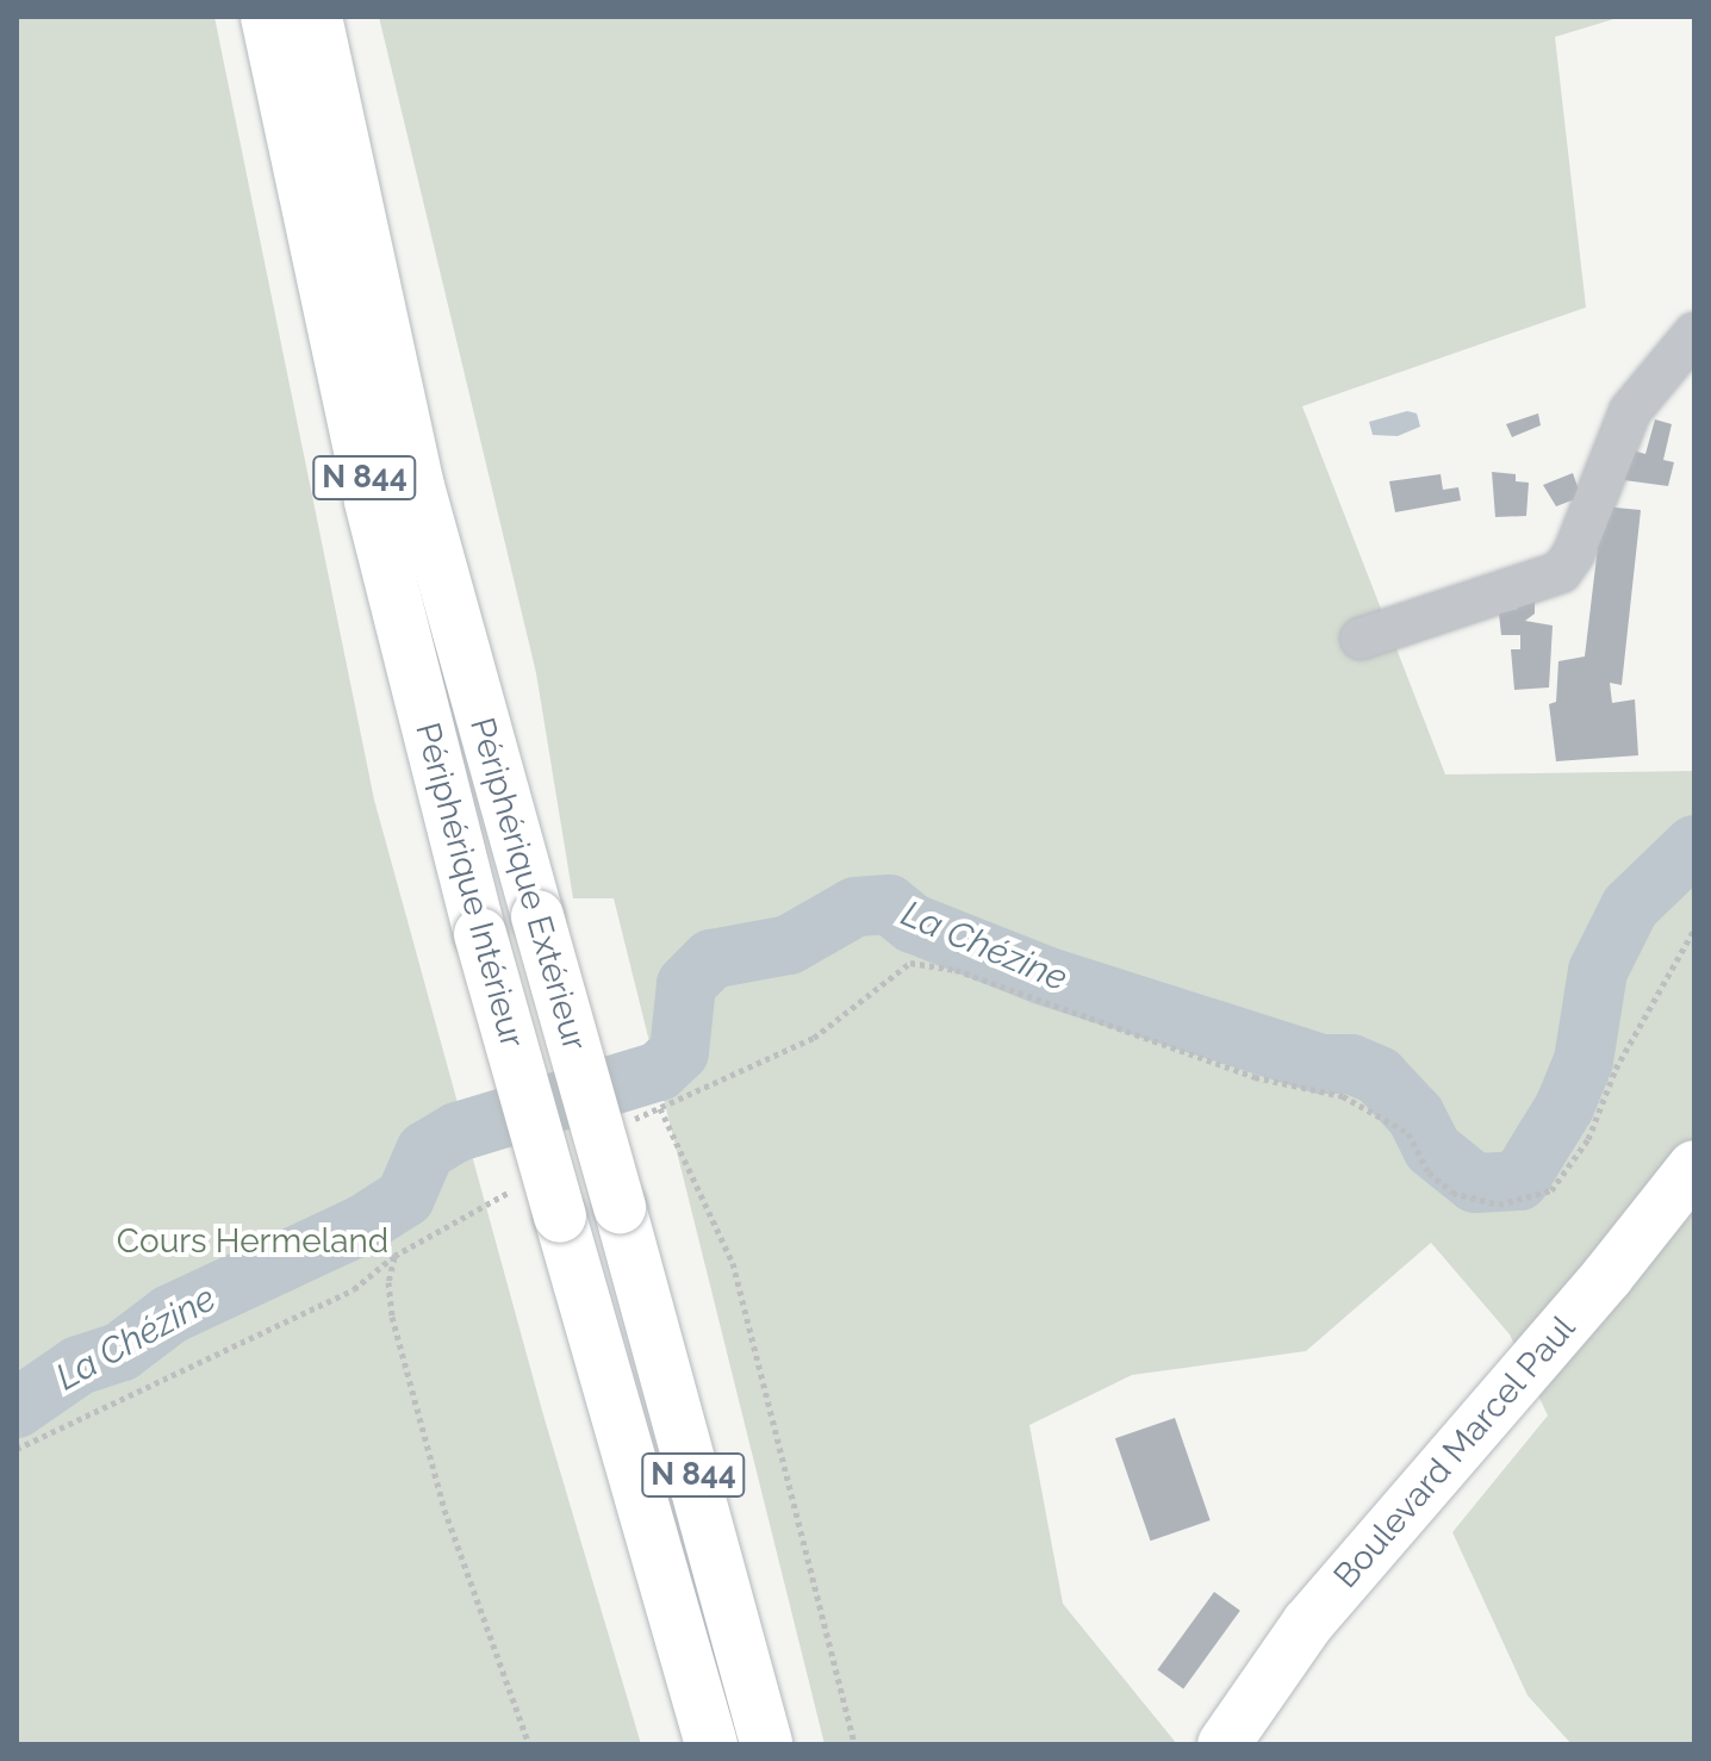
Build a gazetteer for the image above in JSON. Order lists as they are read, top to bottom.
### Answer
{
  "streets": {
    "main road": [
      "N 844",
      "Périphérique Extérieur",
      "Périphérique Intérieur",
      "Boulevard Marcel Paul"
    ]
  },
  "water": ["La Chézine"],
  "parks": ["Cours Hermeland"]
}
